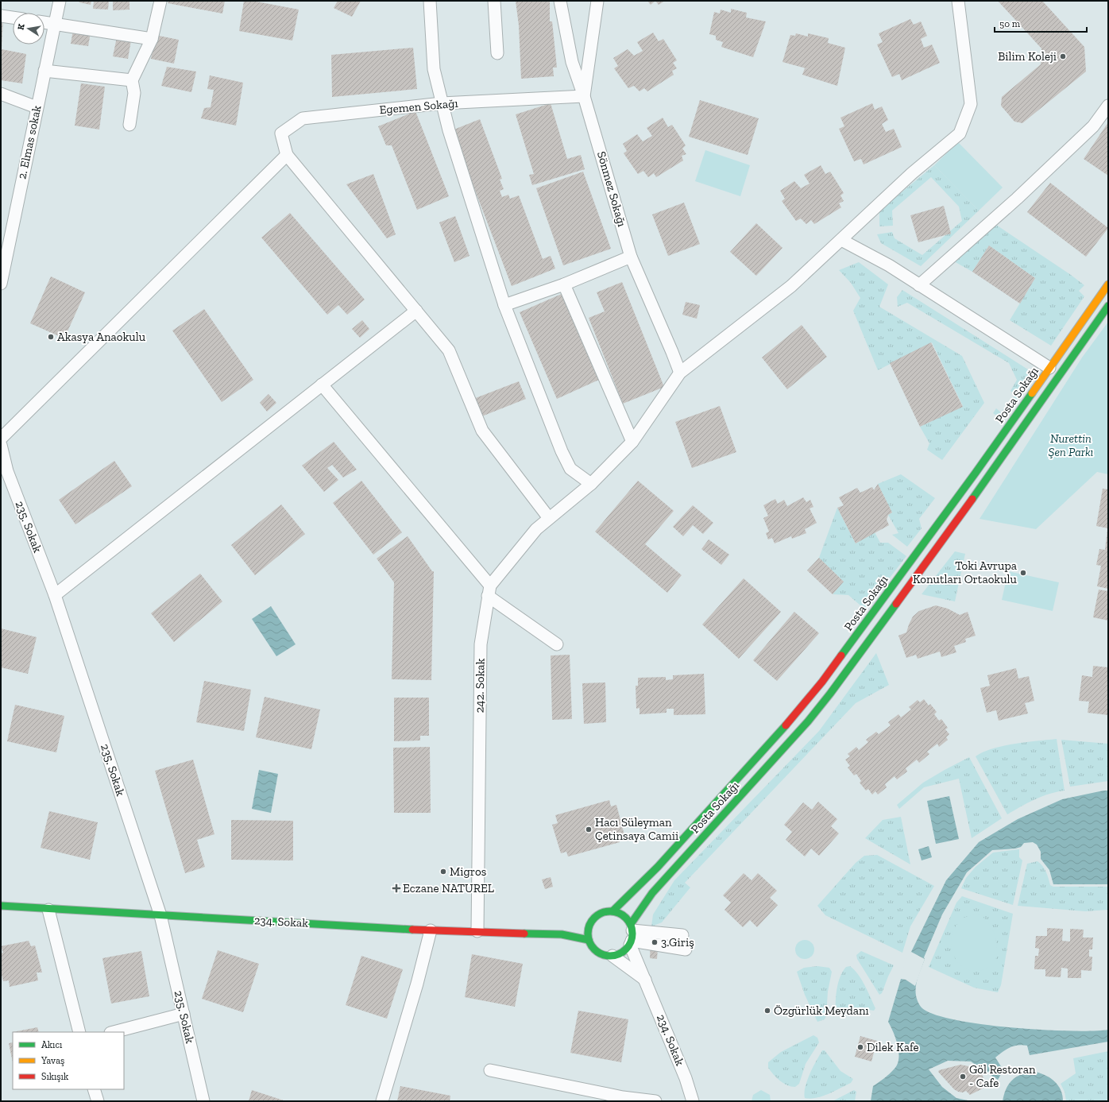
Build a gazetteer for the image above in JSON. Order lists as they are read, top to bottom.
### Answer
{
  "streets": {
    "street": [
      "Egemen Sokağı",
      "2. Elmas sokak",
      "Sönmez Sokağı",
      "Posta Sokağı",
      "235. Sokak",
      "242. Sokak",
      "234. Sokak"
    ]
  },
  "crossings": [
    ["Egemen Sokağı", "Sönmez Sokağı"],
    ["Posta Sokağı", "234. Sokak"],
    ["235. Sokak", "234. Sokak"],
    ["242. Sokak", "234. Sokak"]
  ],
  "parks": ["Nurettin Şen Parkı"],
  "places": {
    "other": [
      "Bilim Koleji",
      "Akasya Anaokulu",
      "Toki Avrupa Konutları Ortaokulu",
      "Hacı Süleyman Çetinsaya Camii",
      "Migros",
      "3.Giriş",
      "Özgürlük Meydanı",
      "Dilek Kafe",
      "Göl Restoran - Cafe"
    ],
    "health": ["Eczane NATUREL"]
  },
  "legend": ["Akıcı", "Yavaş", "Sıkışık"],
  "scale_bar": "50 m",
  "north": "left"
}
